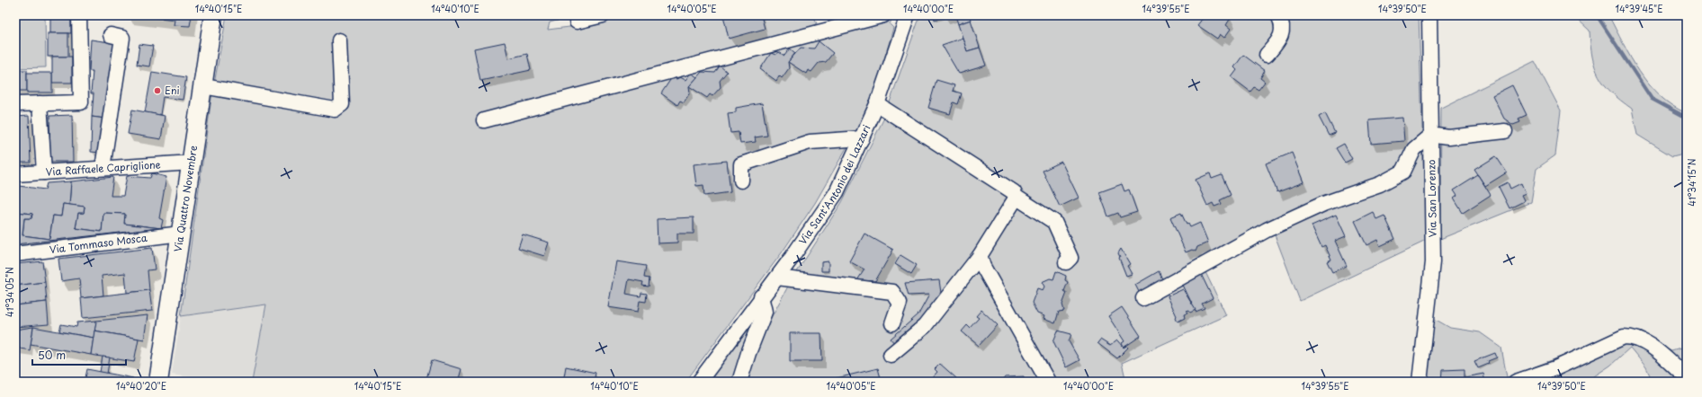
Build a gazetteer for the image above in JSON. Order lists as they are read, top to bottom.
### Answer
{
  "streets": {
    "main road": ["Via Quattro Novembre"],
    "street": [
      "Via Raffaele Capriglione",
      "Via Sant'Antonio dei Lazzari",
      "Via San Lorenzo",
      "Via Tommaso Mosca"
    ]
  },
  "crossings": [
    ["Via Raffaele Capriglione", "Via Quattro Novembre"],
    ["Via Quattro Novembre", "Via Tommaso Mosca"]
  ],
  "places": ["Eni"],
  "scale_bar": "50 m",
  "coordinates": [
    "14°40'15\"E",
    "14°40'10\"E",
    "14°40'05\"E",
    "14°40'00\"E",
    "14°39'55\"E",
    "14°39'50\"E",
    "14°39'45\"E",
    "41°34'15\"N",
    "41°34'05\"N",
    "14°40'20\"E"
  ]
}
